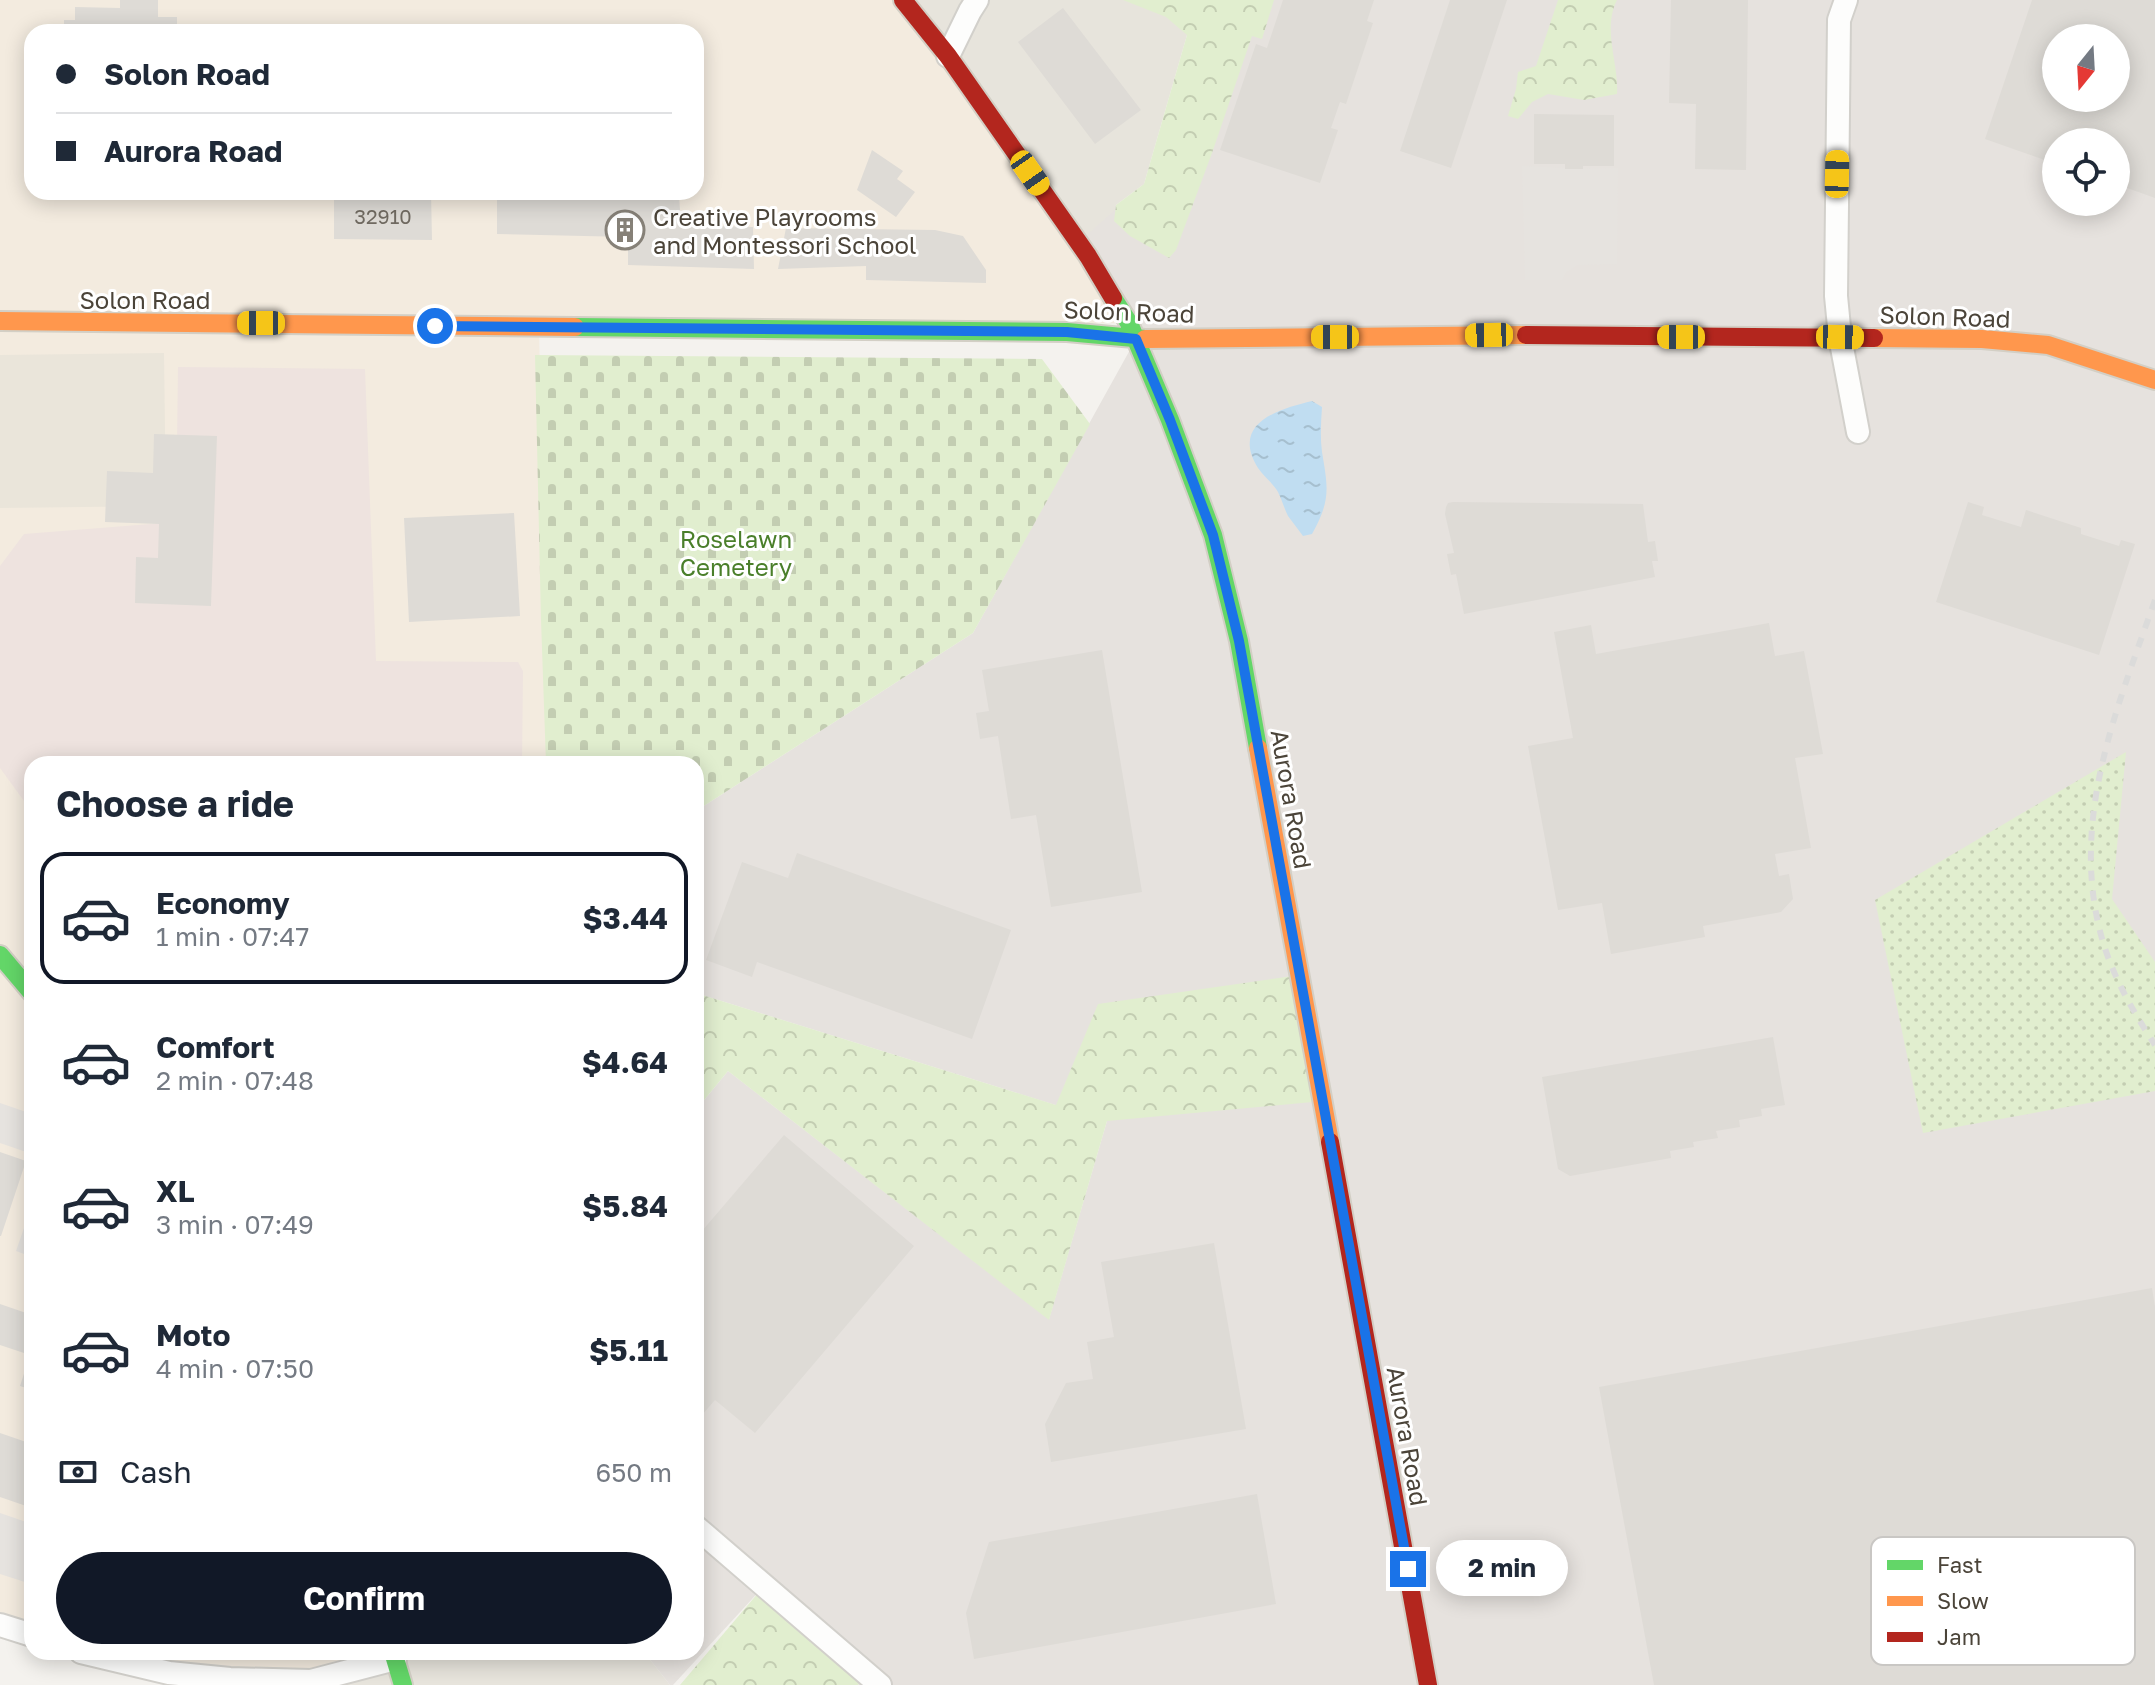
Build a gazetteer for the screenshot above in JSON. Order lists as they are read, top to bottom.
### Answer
{
  "streets": {
    "street": ["Solon Road", "Aurora Road"]
  },
  "crossings": [
    ["Solon Road", "Aurora Road"]
  ],
  "parks": ["Roselawn Cemetery"],
  "places": {
    "building": ["Creative Playrooms and Montessori School"]
  },
  "house_numbers": ["32910"],
  "legend": ["Fast", "Slow", "Jam"],
  "north": "bottom",
  "page": {
    "banner": ["Solon Road", "Aurora Road"],
    "heading": "Choose a ride",
    "list": [
      {
        "name": "Economy",
        "note": "1 min · 07:47",
        "value": "$3.44"
      },
      {
        "name": "Comfort",
        "note": "2 min · 07:48",
        "value": "$4.64"
      },
      {
        "name": "XL",
        "note": "3 min · 07:49",
        "value": "$5.84"
      },
      {
        "name": "Moto",
        "note": "4 min · 07:50",
        "value": "$5.11"
      }
    ],
    "pay": ["Cash", "650 m"],
    "buttons": "Confirm",
    "bubble": "2 min"
  }
}
